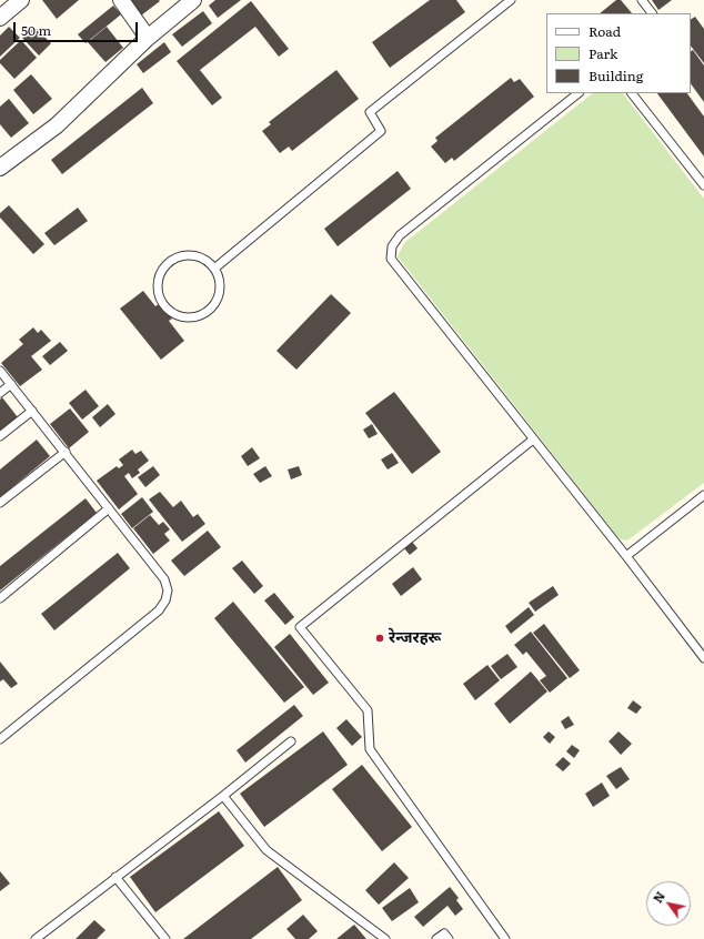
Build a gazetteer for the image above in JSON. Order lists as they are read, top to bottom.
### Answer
{
  "places": ["रेन्जरहरू"],
  "legend": ["Road", "Park", "Building"],
  "scale_bar": "50 m",
  "north": "top left"
}
